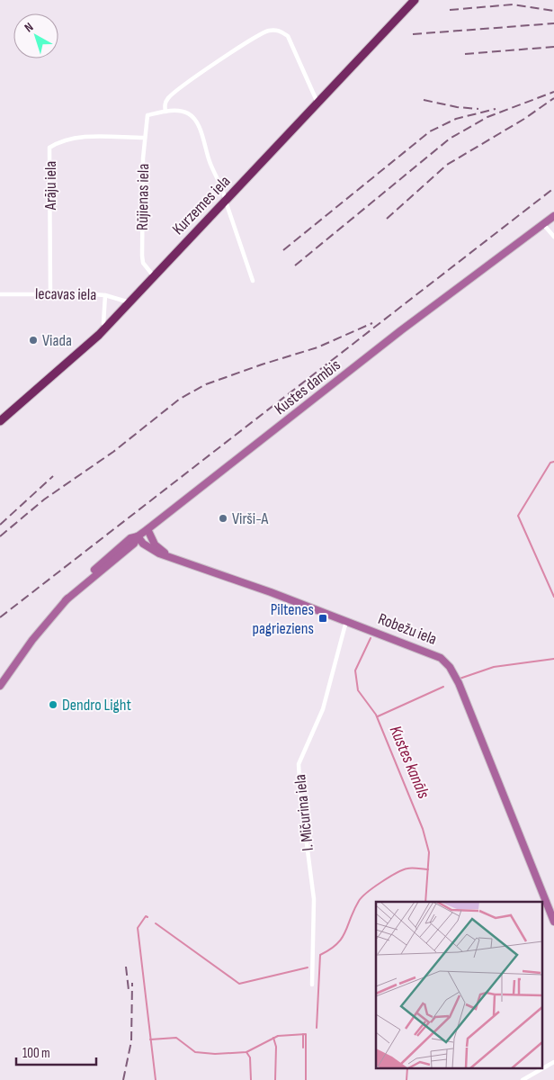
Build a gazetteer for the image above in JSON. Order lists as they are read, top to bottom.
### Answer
{
  "streets": {
    "highway": ["Kurzemes iela"],
    "main road": ["Kustes dambis", "Robežu iela"],
    "street": [
      "Arāju iela",
      "Rūjienas iela",
      "Iecavas iela",
      "I. Mičurina iela"
    ]
  },
  "crossings": [
    ["Arāju iela", "Rūjienas iela"],
    ["Arāju iela", "Iecavas iela"],
    ["Rūjienas iela", "Kurzemes iela"],
    ["Kurzemes iela", "Iecavas iela"],
    ["Kustes dambis", "Robežu iela"],
    ["Robežu iela", "I. Mičurina iela"]
  ],
  "water": ["Kustes kanāls"],
  "places": {
    "other": ["Viada", "Virši-A", "Dendro Light"],
    "transit": ["Piltenes pagrieziens"]
  },
  "scale_bar": "100 m",
  "north": "top left"
}
